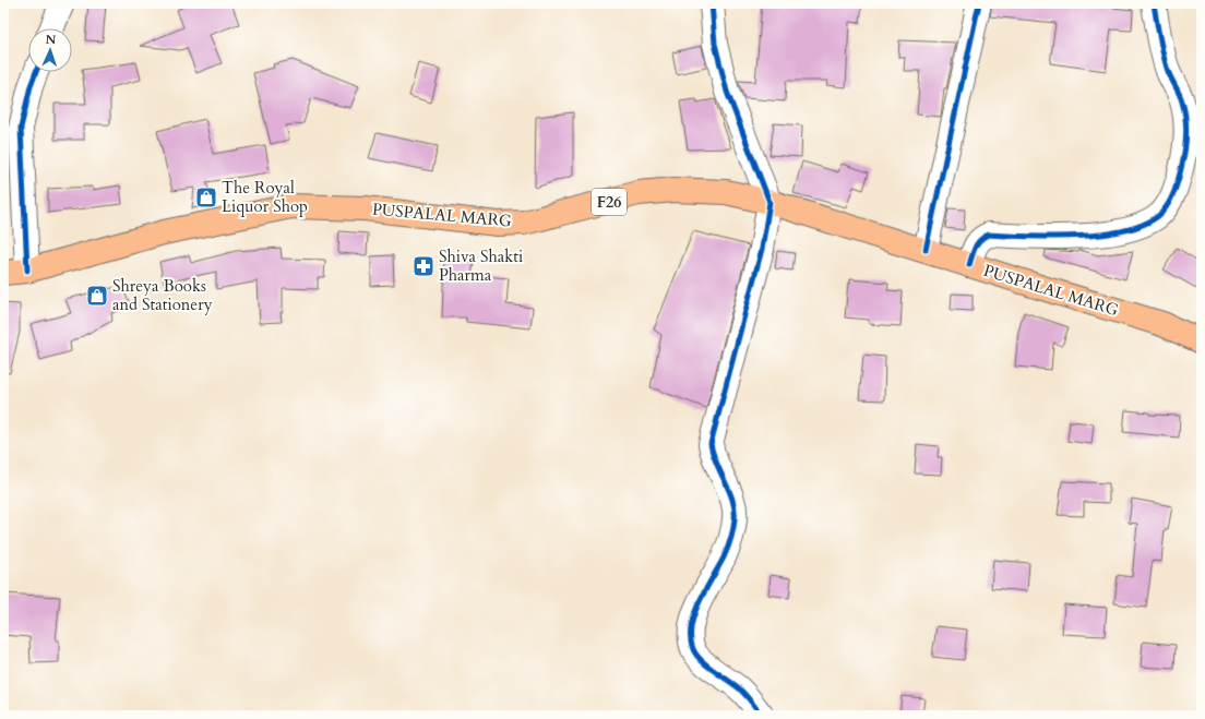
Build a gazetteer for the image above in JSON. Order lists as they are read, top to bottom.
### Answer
{
  "streets": {
    "main road": ["F26", "PUSPALAL MARG"]
  },
  "places": {
    "shop": ["The Royal Liquor Shop", "Shreya Books and Stationery"],
    "pharmacy": ["Shiva Shakti Pharma"]
  },
  "north": "top"
}
